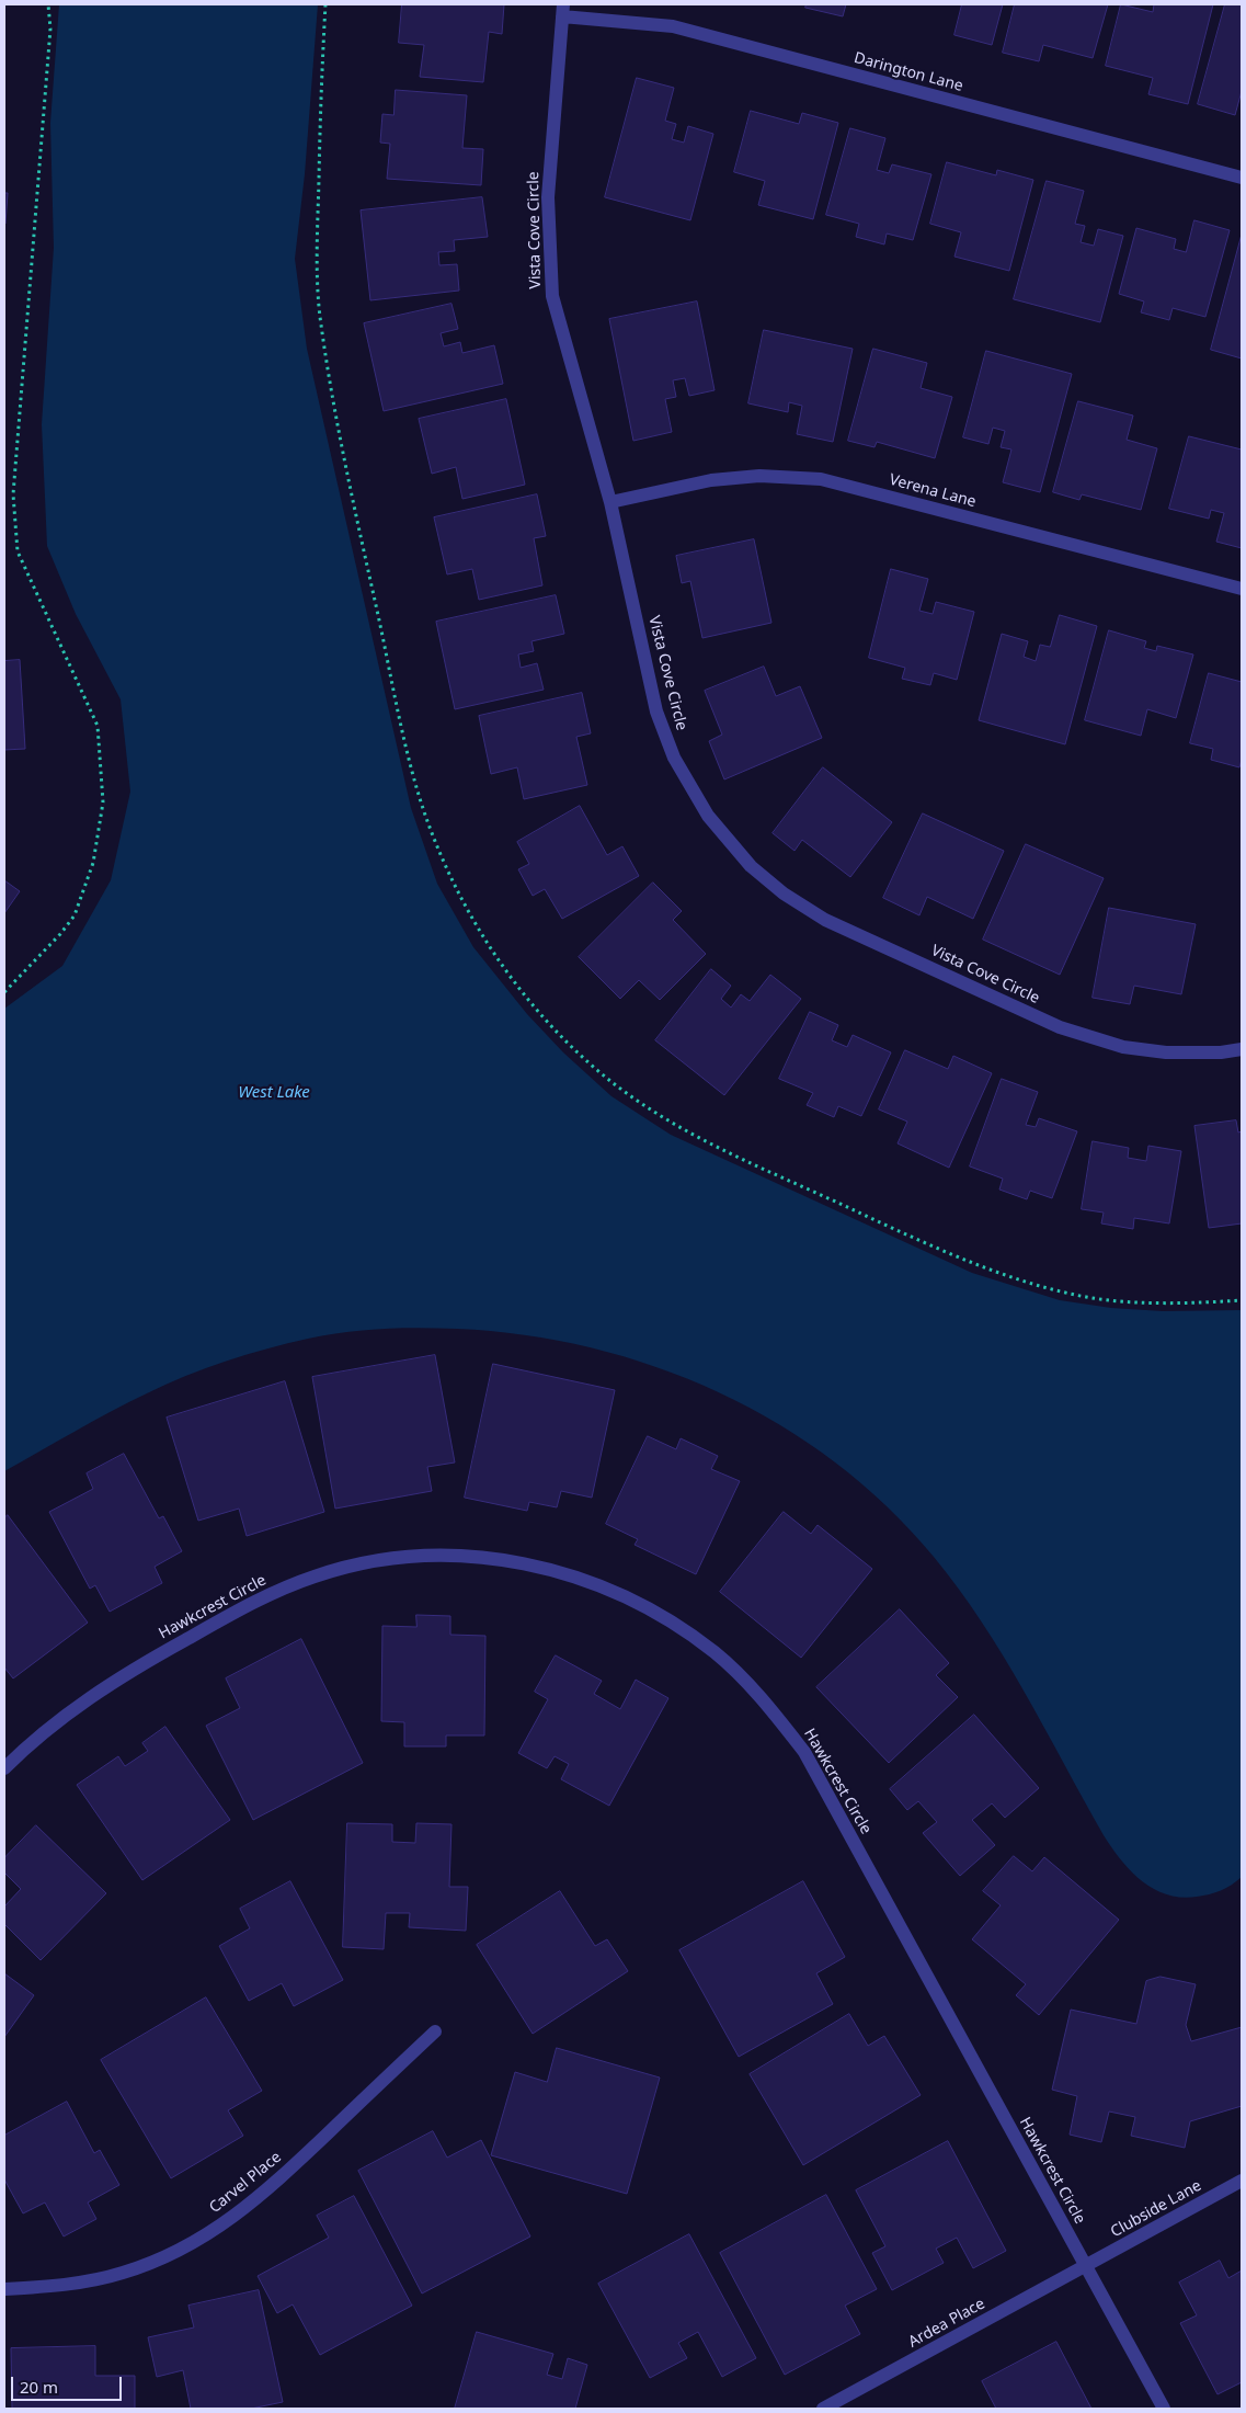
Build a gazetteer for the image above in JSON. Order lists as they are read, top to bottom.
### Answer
{
  "streets": {
    "street": [
      "Darington Lane",
      "Vista Cove Circle",
      "Verena Lane",
      "Hawkcrest Circle",
      "Carvel Place",
      "Clubside Lane",
      "Ardea Place"
    ]
  },
  "crossings": [
    ["Darington Lane", "Vista Cove Circle"],
    ["Vista Cove Circle", "Verena Lane"],
    ["Hawkcrest Circle", "Clubside Lane"],
    ["Hawkcrest Circle", "Ardea Place"],
    ["Clubside Lane", "Ardea Place"]
  ],
  "water": ["West Lake"],
  "scale_bar": "20 m"
}
